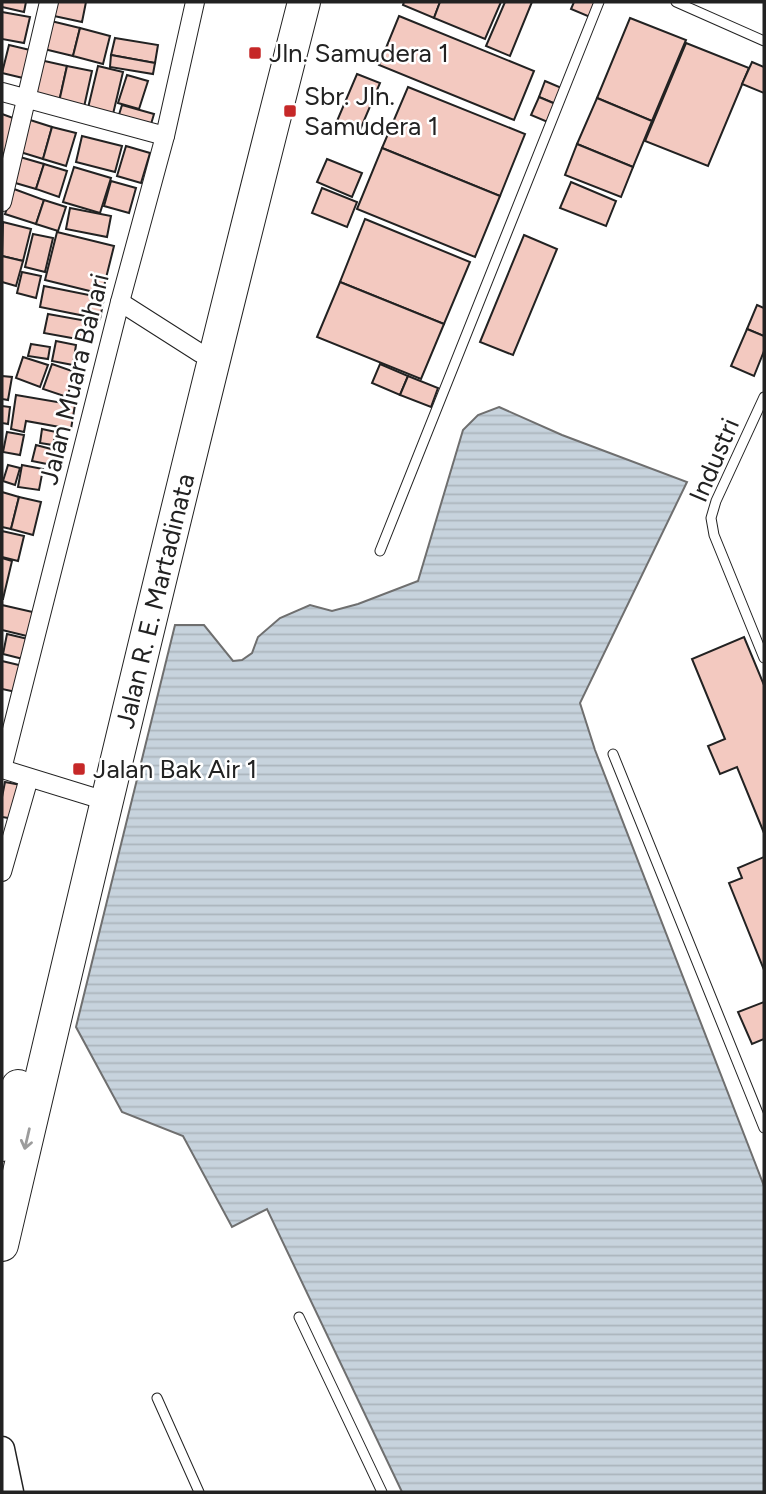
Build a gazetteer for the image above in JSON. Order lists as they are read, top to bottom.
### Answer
{
  "streets": {
    "highway": ["Jalan R. E. Martadinata"],
    "street": ["Jalan Muara Bahari"],
    "lane": ["Industri"]
  },
  "places": {
    "transit": ["Jln. Samudera 1", "Sbr. Jln. Samudera 1", "Jalan Bak Air 1"]
  }
}
